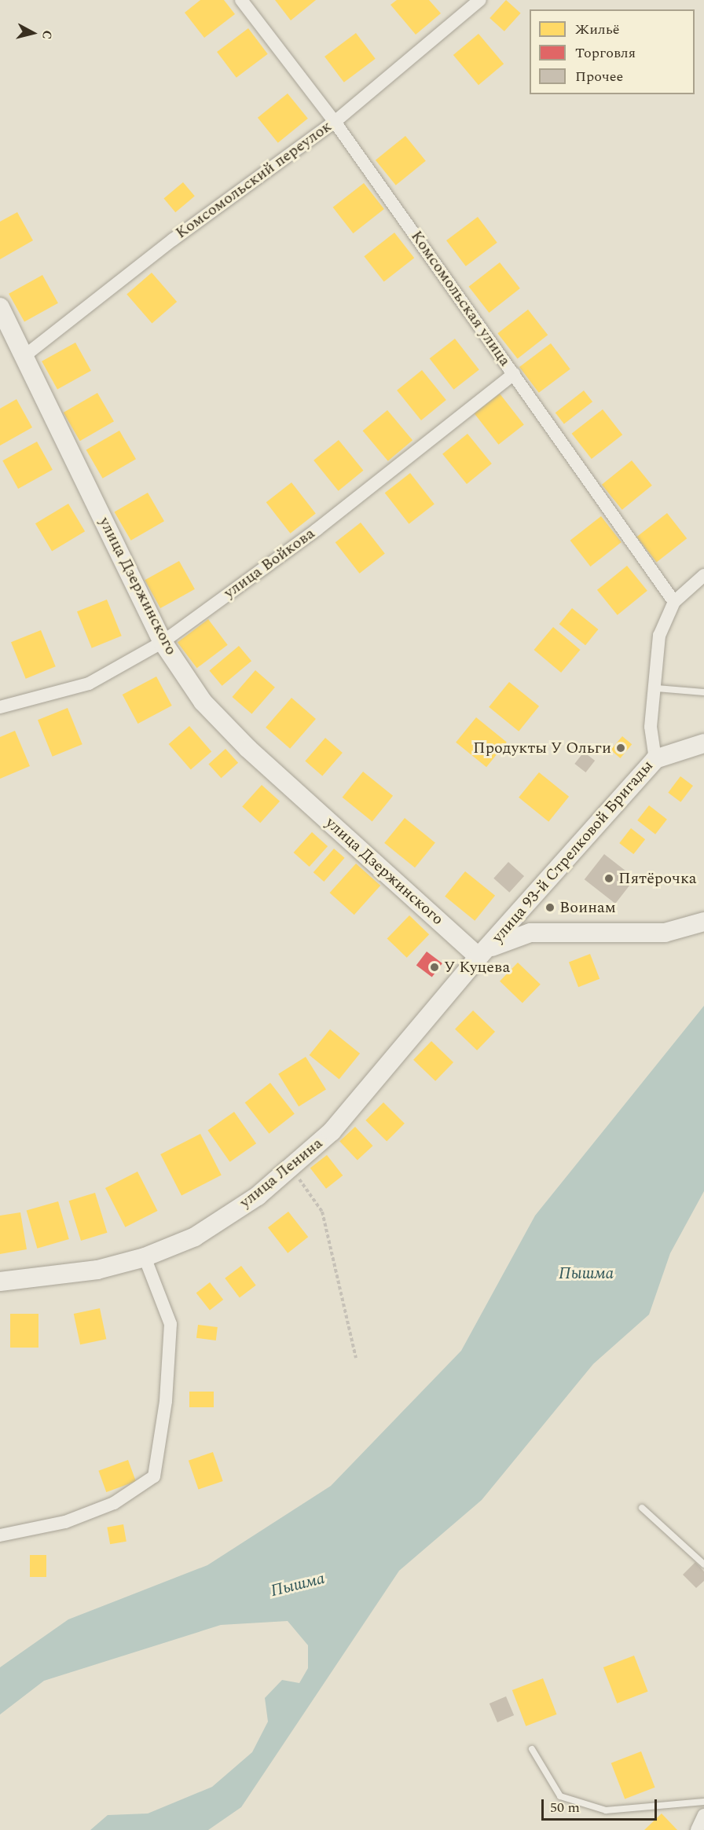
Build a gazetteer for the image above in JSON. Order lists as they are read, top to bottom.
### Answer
{
  "streets": {
    "main road": ["улица Дзержинского", "улица 93-й Стрелковой Бригады", "улица Ленина"],
    "street": ["Комсомольский переулок", "Комсомольская улица", "улица Войкова"]
  },
  "crossings": [
    ["Комсомольский переулок", "Комсомольская улица"],
    ["Комсомольский переулок", "улица Дзержинского"],
    ["Комсомольская улица", "улица Войкова"],
    ["Комсомольская улица", "улица 93-й Стрелковой Бригады"],
    ["улица Войкова", "улица Дзержинского"],
    ["улица Дзержинского", "улица 93-й Стрелковой Бригады"],
    ["улица Дзержинского", "улица Ленина"],
    ["улица 93-й Стрелковой Бригады", "улица Ленина"]
  ],
  "water": ["Пышма"],
  "places": [
    "Продукты У Ольги",
    "Пятёрочка",
    "Воинам",
    "У Куцева"
  ],
  "legend": ["Жильё", "Торговля", "Прочее"],
  "scale_bar": "50 m",
  "north": "right"
}
